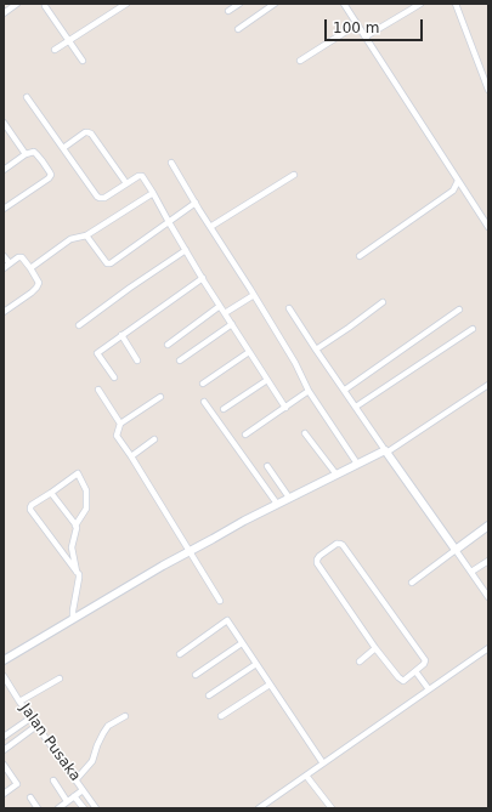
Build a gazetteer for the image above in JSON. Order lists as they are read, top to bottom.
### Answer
{
  "streets": {
    "street": ["Jalan Pusaka"]
  },
  "scale_bar": "100 m"
}
